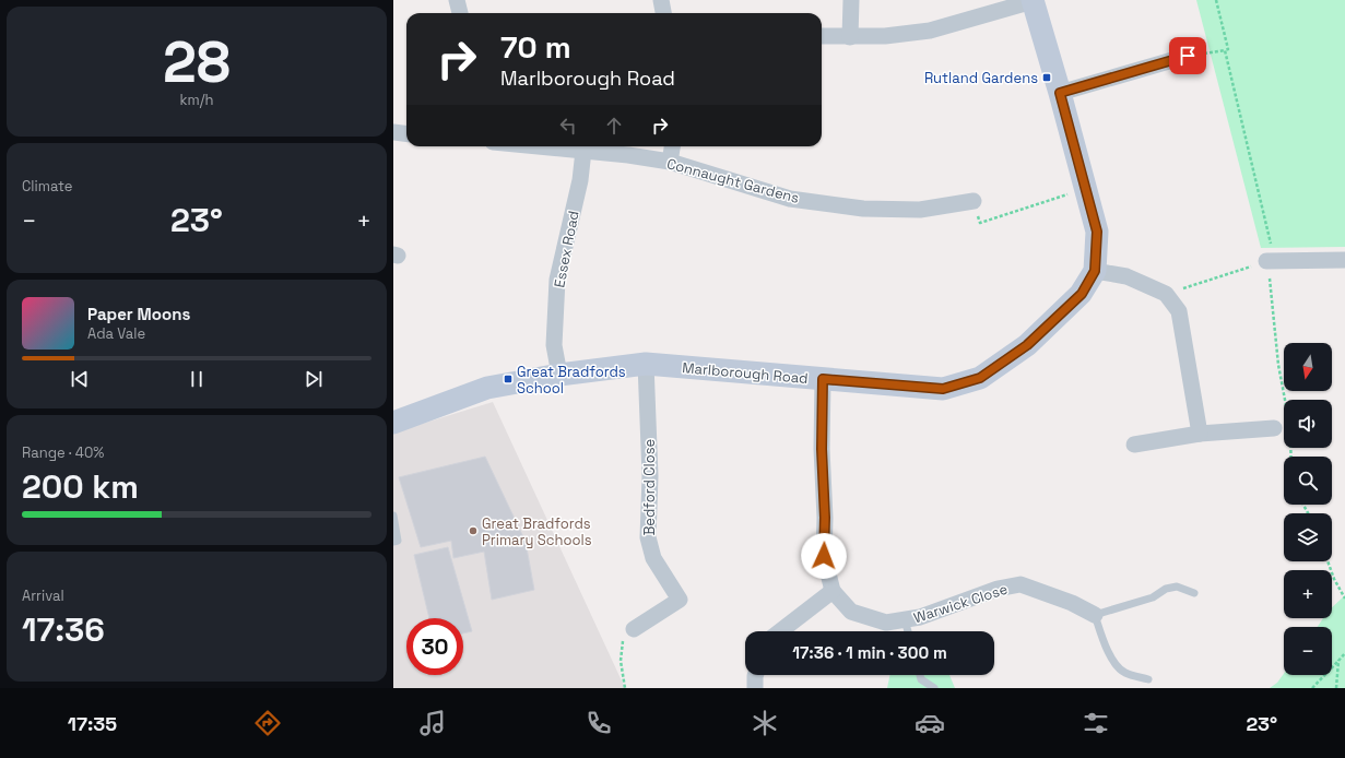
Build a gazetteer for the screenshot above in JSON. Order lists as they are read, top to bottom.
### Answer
{
  "streets": {
    "street": [
      "Connaught Gardens",
      "Essex Road",
      "Marlborough Road",
      "Bedford Close",
      "Warwick Close"
    ]
  },
  "crossings": [
    ["Connaught Gardens", "Essex Road"],
    ["Essex Road", "Marlborough Road"],
    ["Marlborough Road", "Bedford Close"],
    ["Marlborough Road", "Warwick Close"]
  ],
  "places": {
    "transit": ["Rutland Gardens", "Great Bradfords School"],
    "other": ["Great Bradfords Primary Schools"]
  },
  "north": "bottom",
  "page": {
    "tile": [
      ["28", "km/h"],
      "Climate",
      ["Range · 40%", "200 km"],
      ["Arrival", "17:36"]
    ],
    "turn": ["70 m", "Marlborough Road"],
    "heat": ["−", "23°", "+"],
    "song": ["Paper Moons", "Ada Vale"],
    "map_buttons": ["+", "−"],
    "limit": "30",
    "trip": "17:36 · 1 min · 300 m",
    "tabs": ["17:35", "23°"]
  }
}
